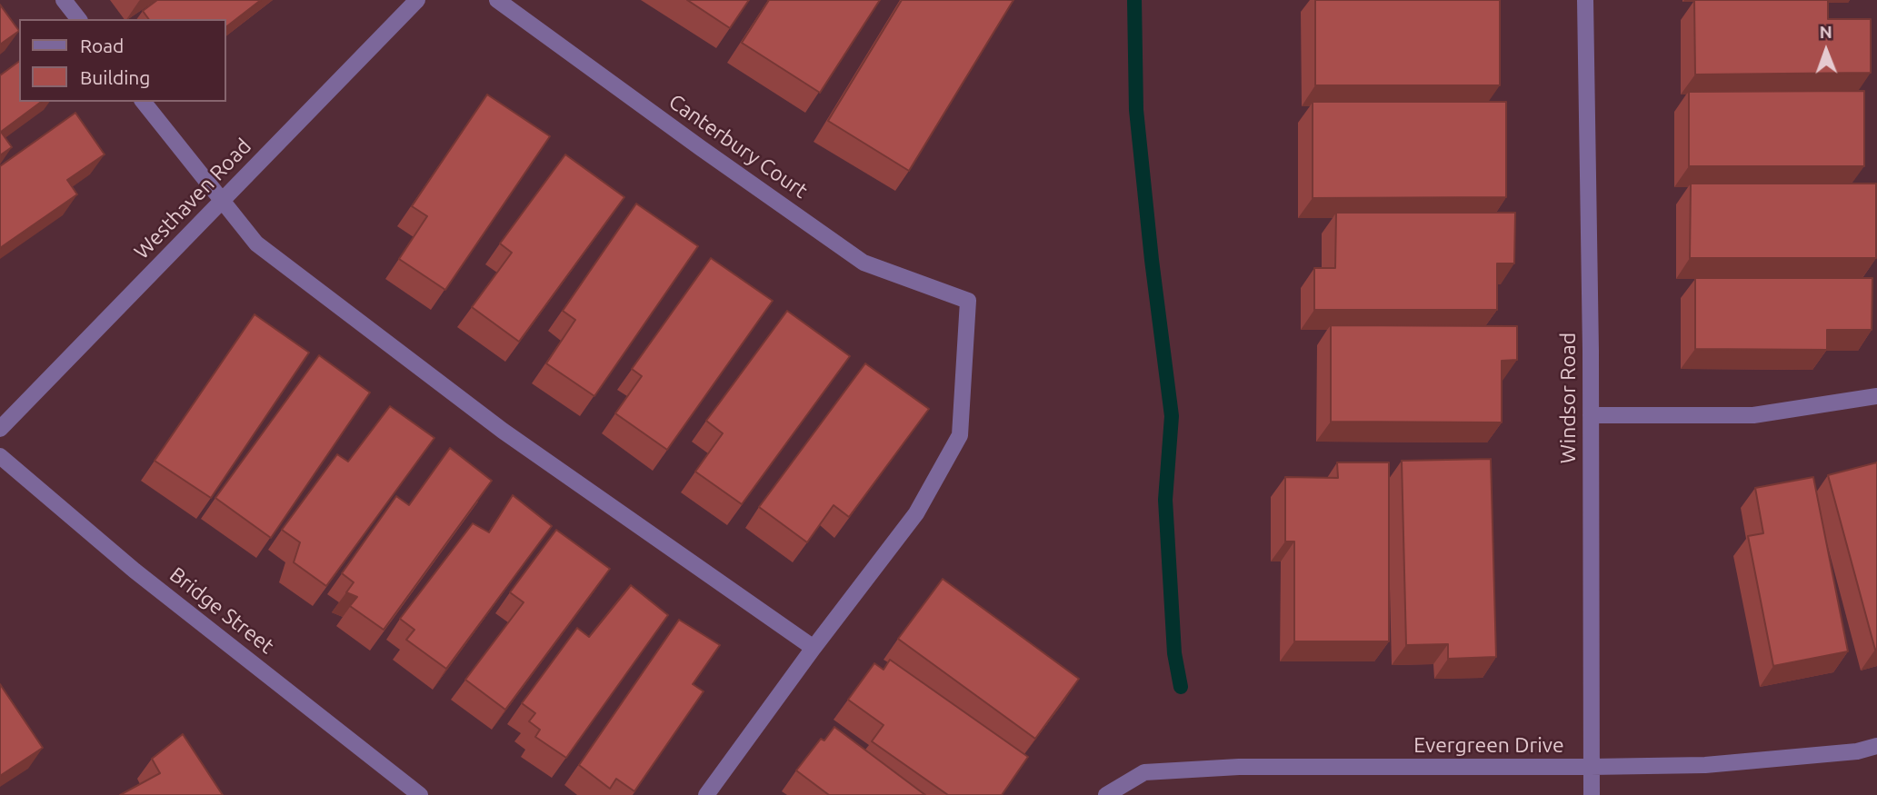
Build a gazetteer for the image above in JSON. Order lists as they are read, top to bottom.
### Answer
{
  "streets": {
    "street": [
      "Canterbury Court",
      "Westhaven Road",
      "Windsor Road",
      "Bridge Street",
      "Evergreen Drive"
    ]
  },
  "crossings": [
    ["Windsor Road", "Evergreen Drive"]
  ],
  "legend": ["Road", "Building"],
  "north": "top"
}
